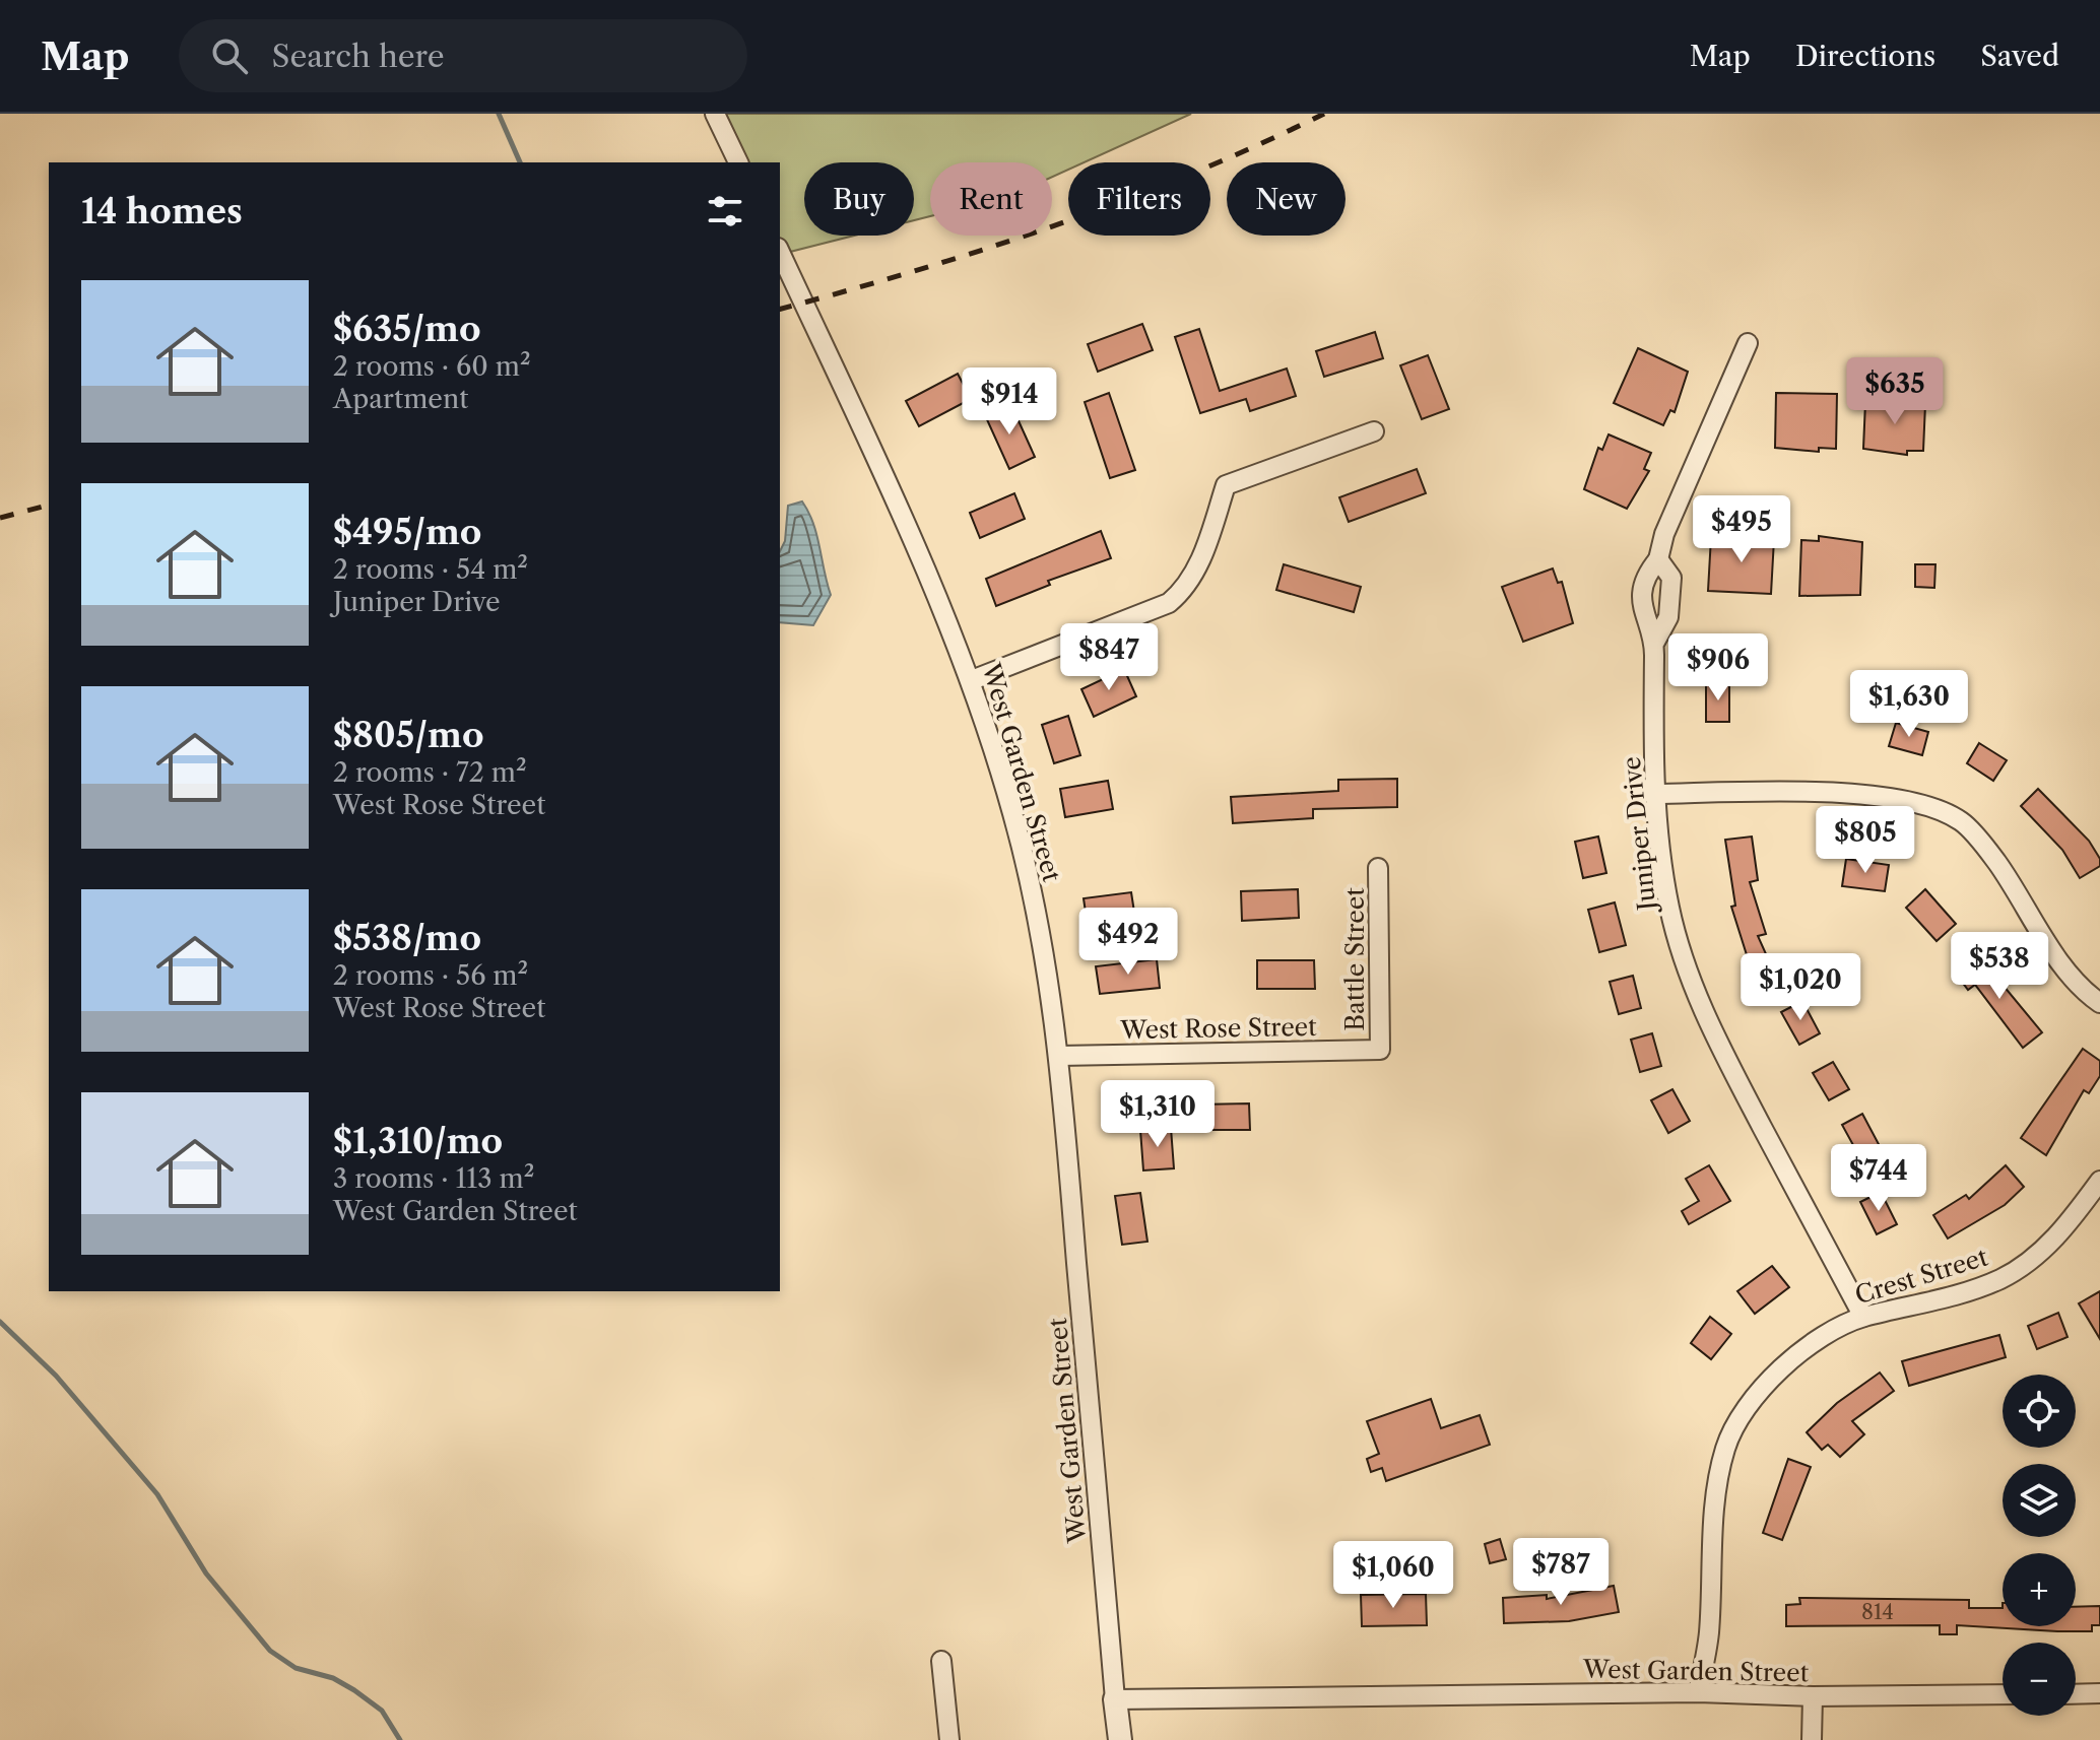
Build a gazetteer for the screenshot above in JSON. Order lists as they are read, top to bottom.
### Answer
{
  "streets": {
    "street": [
      "West Garden Street",
      "Juniper Drive",
      "Battle Street",
      "West Rose Street",
      "Crest Street"
    ]
  },
  "crossings": [
    ["West Garden Street", "West Rose Street"],
    ["West Garden Street", "Crest Street"],
    ["Juniper Drive", "Crest Street"],
    ["Battle Street", "West Rose Street"]
  ],
  "house_numbers": ["814"],
  "page": {
    "header": "Map",
    "search": "Search here",
    "nav": ["Map", "Directions", "Saved"],
    "chip": [
      "Buy",
      "Rent",
      "Filters",
      "New"
    ],
    "heading": "14 homes",
    "list": [
      {
        "name": "$635/mo",
        "note": "2 rooms · 60 m² · Apartment"
      },
      {
        "name": "$495/mo",
        "note": "2 rooms · 54 m² · Juniper Drive"
      },
      {
        "name": "$805/mo",
        "note": "2 rooms · 72 m² · West Rose Street"
      },
      {
        "name": "$538/mo",
        "note": "2 rooms · 56 m² · West Rose Street"
      },
      {
        "name": "$1,310/mo",
        "note": "3 rooms · 113 m² · West Garden Street"
      }
    ],
    "price": [
      "$635",
      "$914",
      "$495",
      "$847",
      "$906",
      "$1,630",
      "$805",
      "$492",
      "$538",
      "$1,020",
      "$1,310",
      "$744",
      "$787",
      "$1,060"
    ],
    "map_buttons": ["+", "−"]
  }
}
